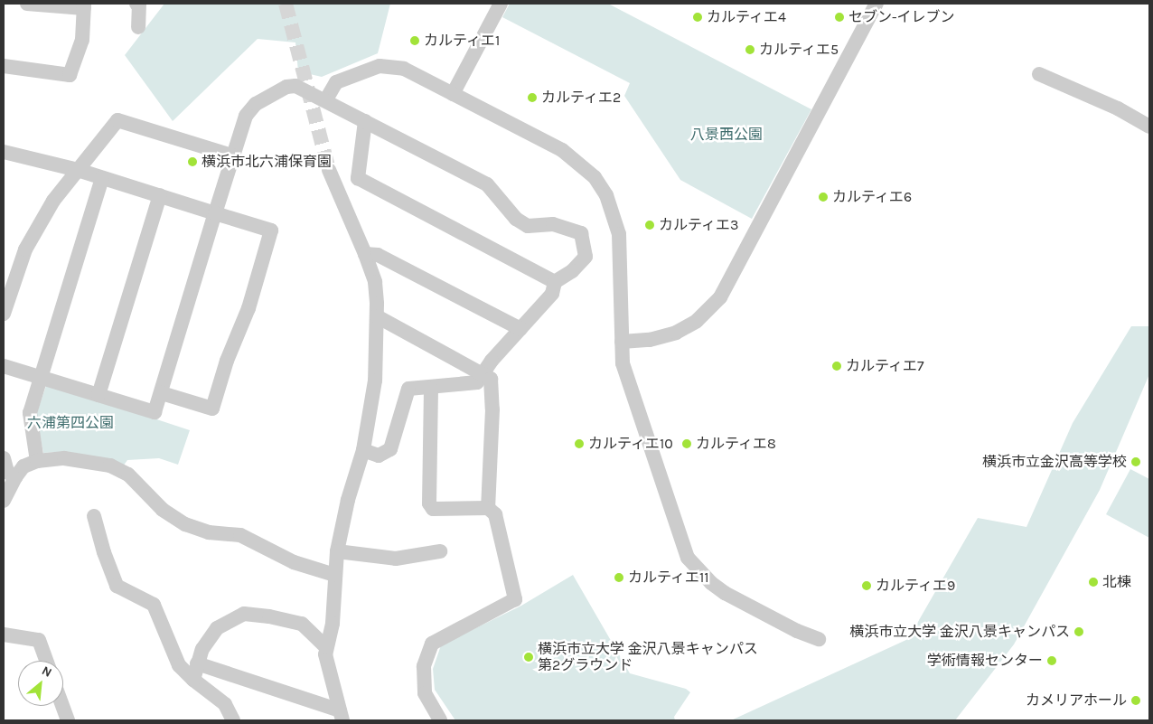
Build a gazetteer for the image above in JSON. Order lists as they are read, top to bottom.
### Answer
{
  "parks": ["八景西公園", "六浦第四公園"],
  "places": [
    "カルティエ4",
    "セブン-イレブン",
    "カルティエ1",
    "カルティエ5",
    "カルティエ2",
    "横浜市北六浦保育園",
    "カルティエ6",
    "カルティエ3",
    "カルティエ7",
    "カルティエ10",
    "カルティエ8",
    "横浜市立金沢高等学校",
    "カルティエ11",
    "北棟",
    "カルティエ9",
    "横浜市立大学 金沢八景キャンパス",
    "横浜市立大学 金沢八景キャンパス 第2グラウンド",
    "学術情報センター",
    "カメリアホール"
  ],
  "north": "top right"
}
